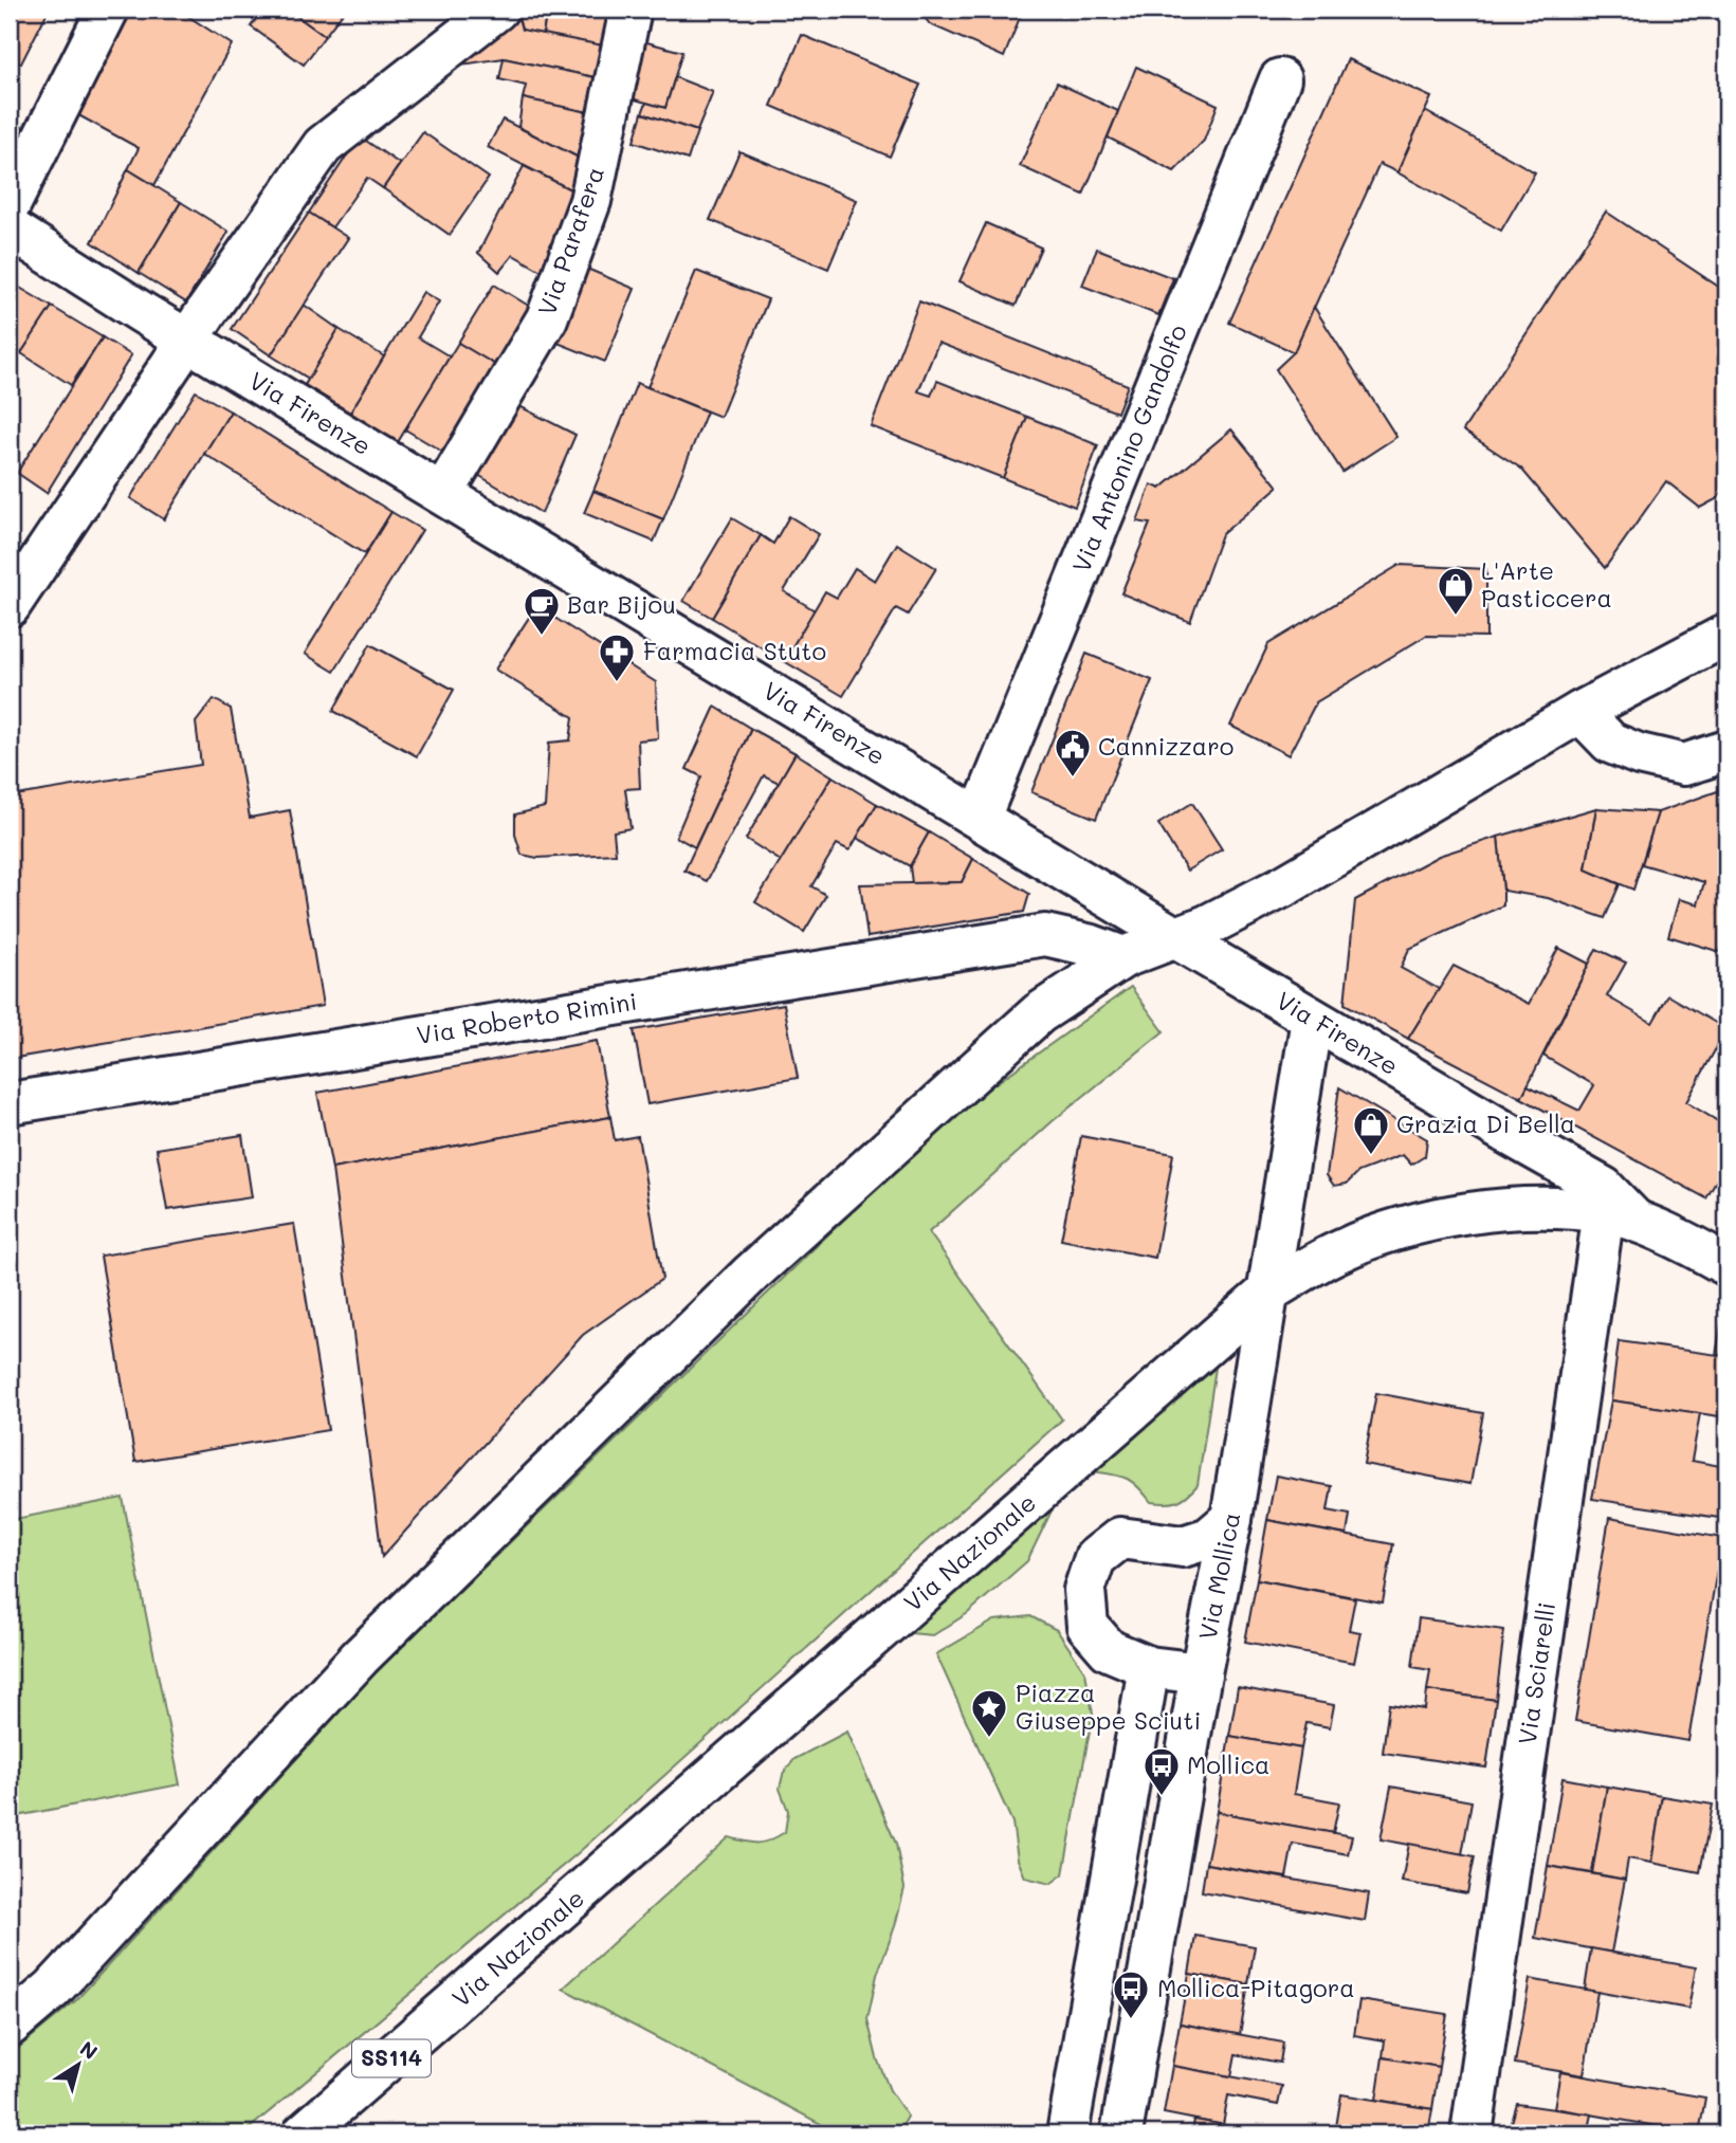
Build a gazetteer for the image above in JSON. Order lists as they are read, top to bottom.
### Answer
{
  "streets": {
    "street": [
      "Via Parafera",
      "Via Firenze",
      "Via Antonino Gandolfo",
      "Via Roberto Rimini",
      "Via Nazionale",
      "Via Mollica",
      "Via Sciarelli",
      "SS114"
    ]
  },
  "crossings": [
    ["Via Parafera", "Via Firenze"],
    ["Via Firenze", "Via Antonino Gandolfo"],
    ["Via Firenze", "Via Nazionale"],
    ["Via Firenze", "Via Mollica"],
    ["Via Firenze", "Via Sciarelli"],
    ["Via Nazionale", "Via Mollica"],
    ["Via Nazionale", "Via Sciarelli"]
  ],
  "places": {
    "shop": ["L'Arte Pasticcera", "Grazia Di Bella"],
    "cafe": ["Bar Bijou"],
    "pharmacy": ["Farmacia Stuto"],
    "public building": ["Cannizzaro"],
    "place": ["Piazza Giuseppe Sciuti"],
    "bus stop": ["Mollica", "Mollica-Pitagora"]
  },
  "north": "top right"
}
